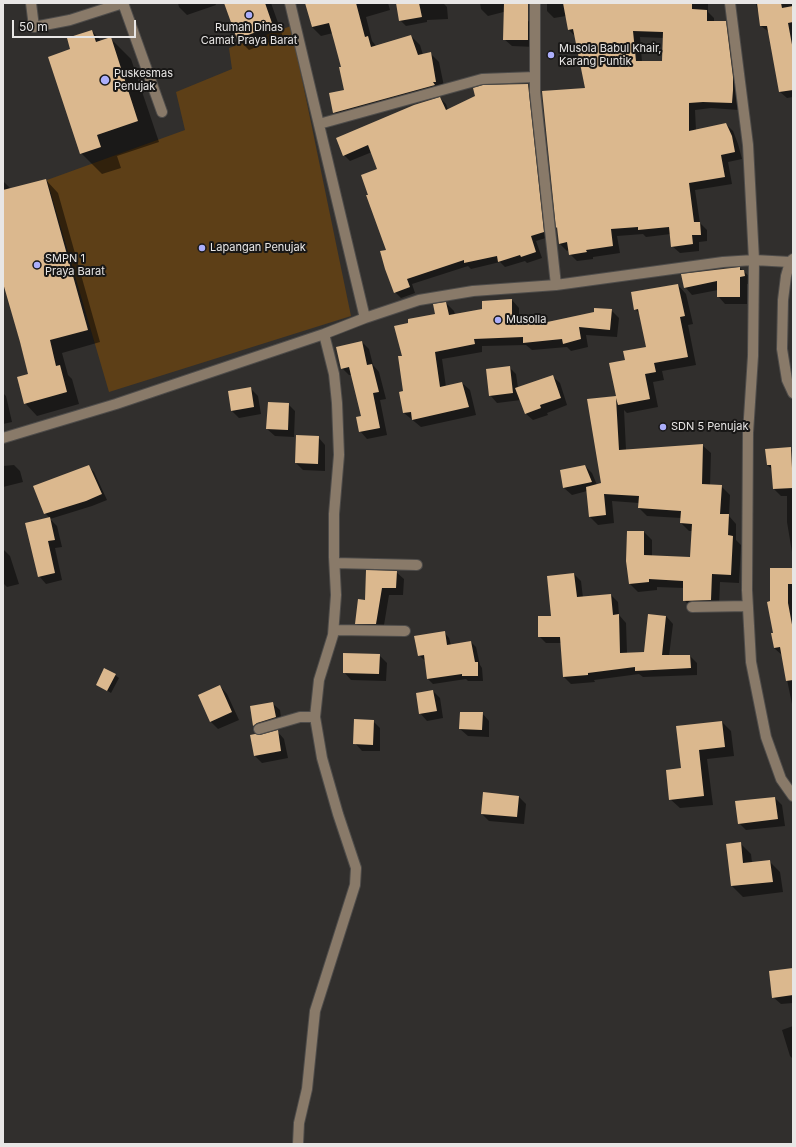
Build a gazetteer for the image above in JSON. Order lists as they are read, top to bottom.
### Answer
{
  "places": [
    "Rumah Dinas Camat Praya Barat",
    "Musola Babul Khair, Karang Puntik",
    "Puskesmas Penujak",
    "Lapangan Penujak",
    "SMPN 1 Praya Barat",
    "Musolla",
    "SDN 5 Penujak"
  ],
  "scale_bar": "50 m"
}
